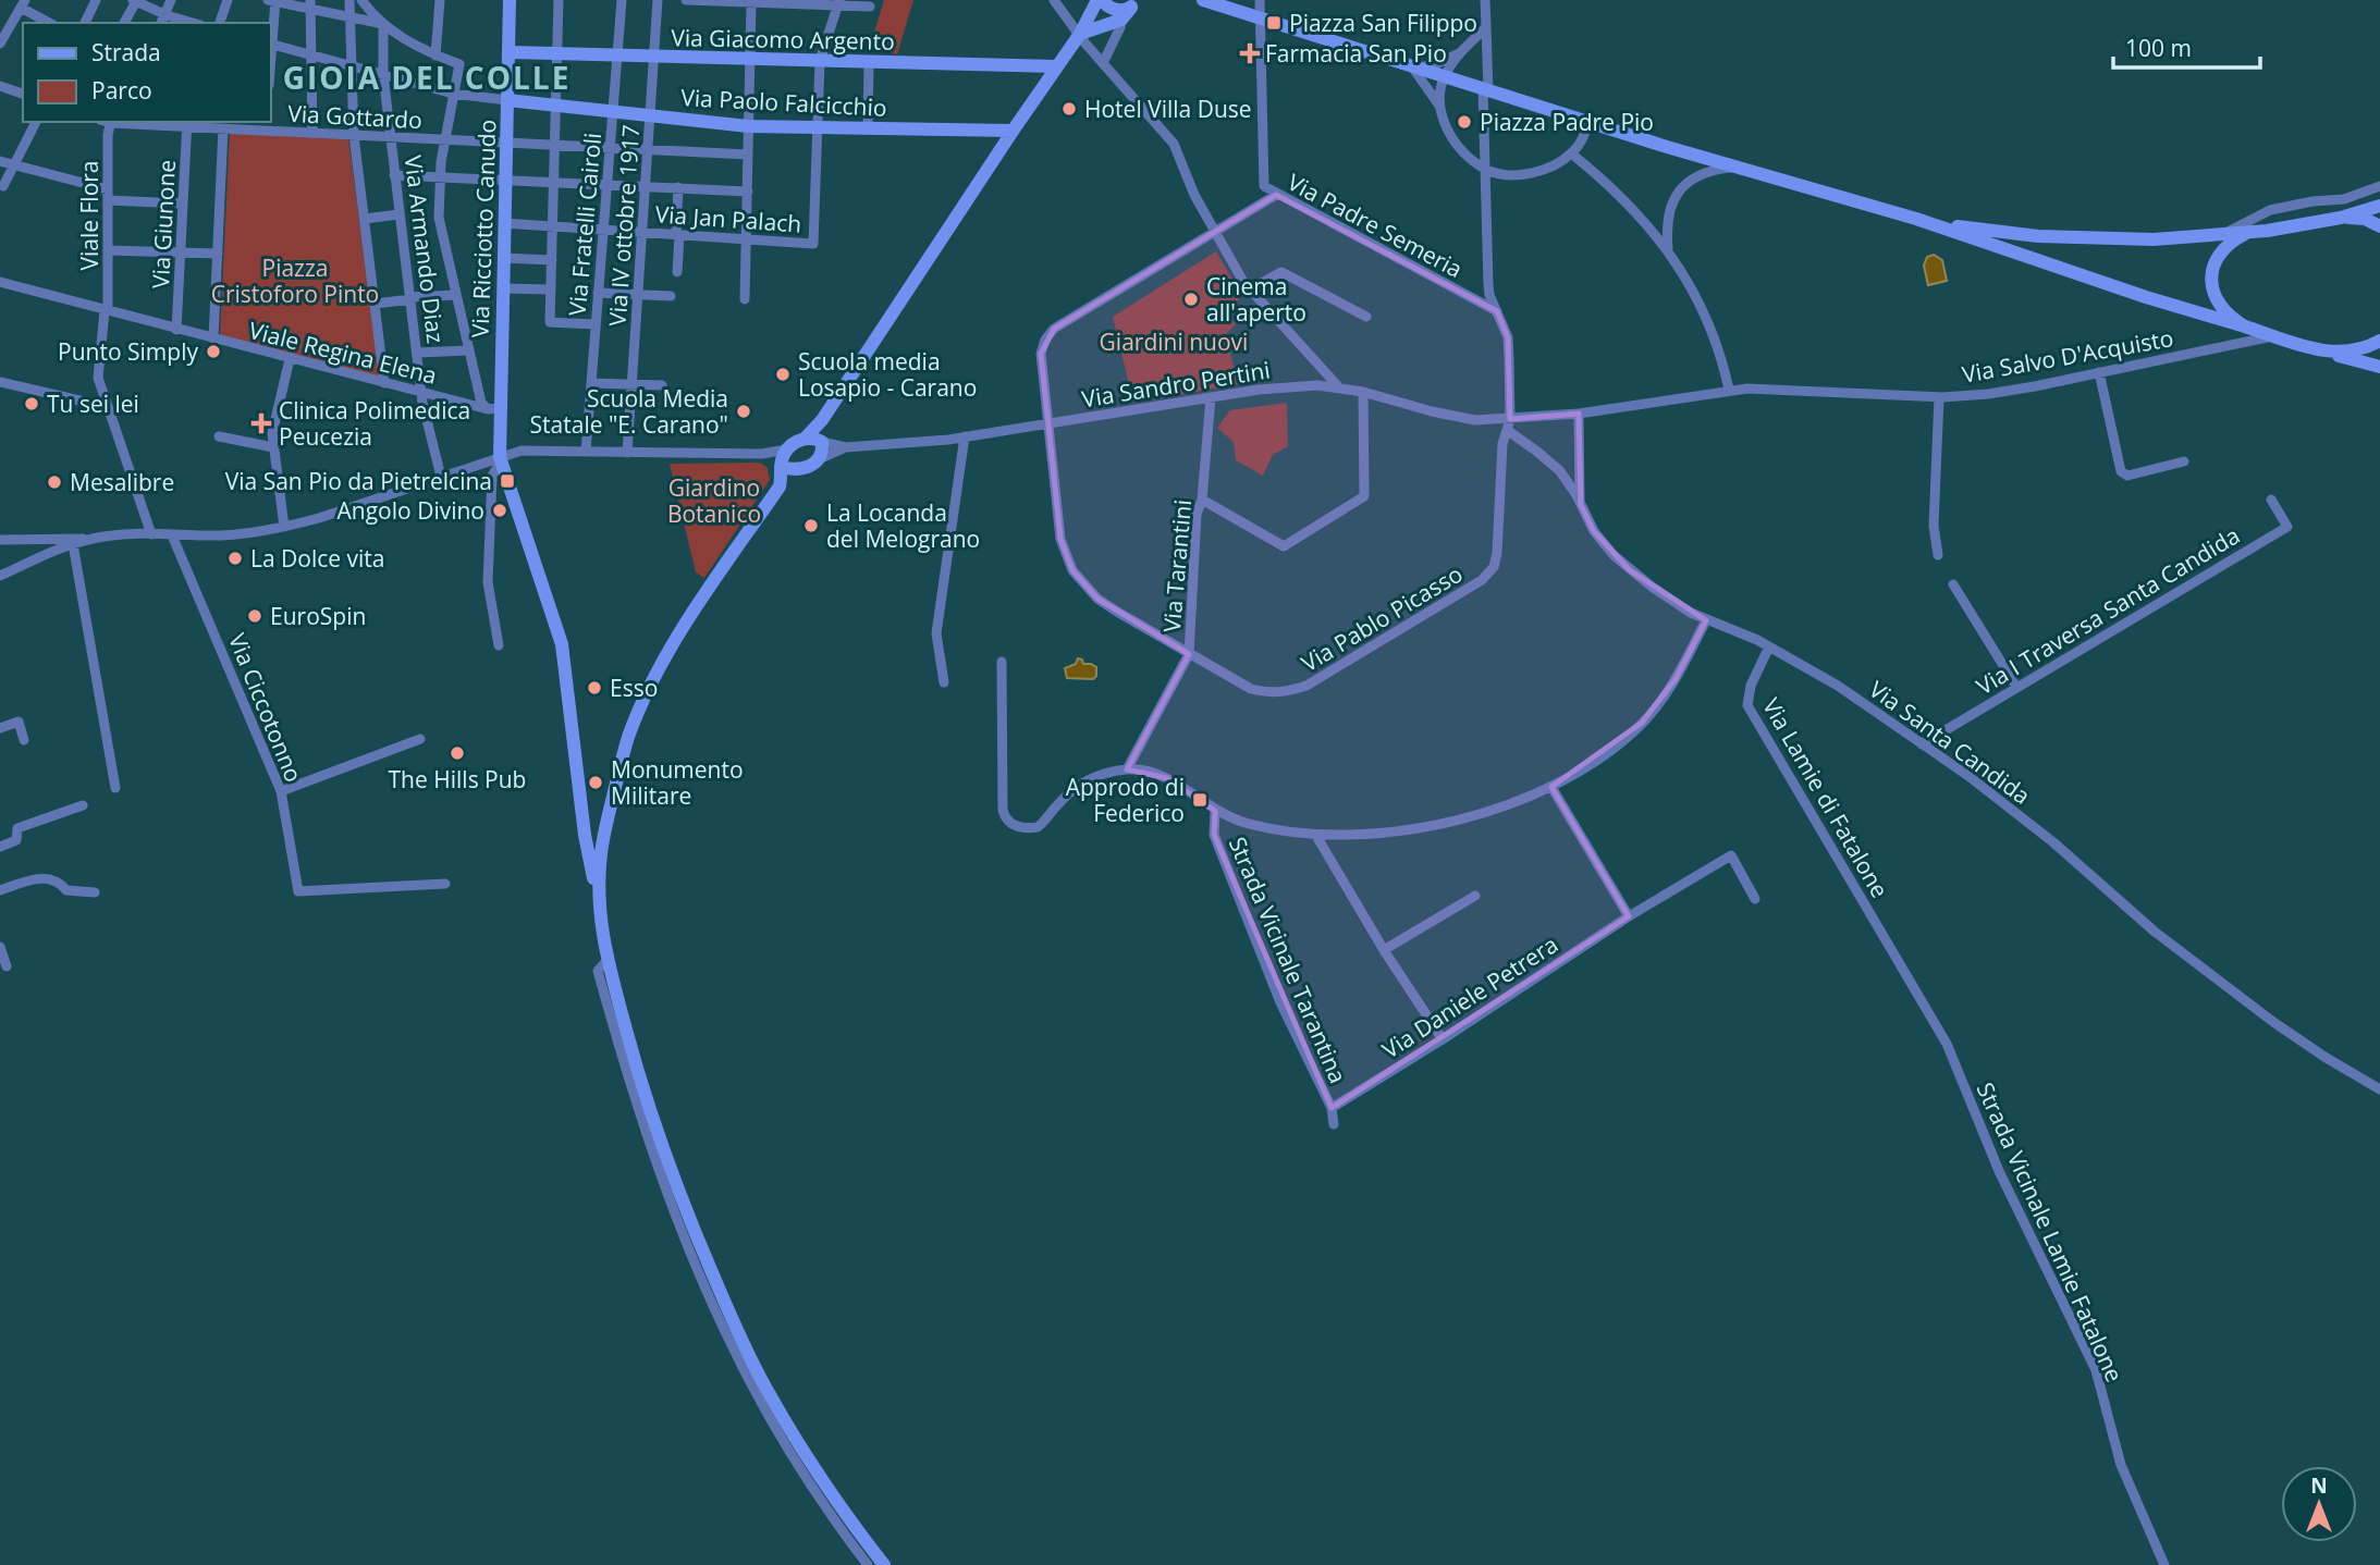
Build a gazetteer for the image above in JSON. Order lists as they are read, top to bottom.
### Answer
{
  "streets": {
    "main road": ["Via Giacomo Argento", "Via Paolo Falcicchio", "Via Ricciotto Canudo"],
    "street": [
      "Via Gottardo",
      "Viale Flora",
      "Via Jan Palach",
      "Via Giunone",
      "Via Fratelli Cairoli",
      "Via IV ottobre 1917",
      "Via Padre Semeria",
      "Via Armando Diaz",
      "Viale Regina Elena",
      "Via Salvo D'Acquisto",
      "Via Sandro Pertini",
      "Via Tarantini",
      "Via I Traversa Santa Candida",
      "Via Pablo Picasso",
      "Via Ciccotonno",
      "Via Santa Candida",
      "Via Lamie di Fatalone",
      "Strada Vicinale Tarantina",
      "Via Daniele Petrera",
      "Strada Vicinale Lamie Fatalone"
    ]
  },
  "crossings": [
    ["Via Giacomo Argento", "Via Fratelli Cairoli"],
    ["Via Giacomo Argento", "Via IV ottobre 1917"],
    ["Via Giacomo Argento", "Via Ricciotto Canudo"],
    ["Via Paolo Falcicchio", "Via Jan Palach"],
    ["Via Paolo Falcicchio", "Via Fratelli Cairoli"],
    ["Via Paolo Falcicchio", "Via IV ottobre 1917"],
    ["Via Paolo Falcicchio", "Via Ricciotto Canudo"],
    ["Via Gottardo", "Via Giunone"],
    ["Via Gottardo", "Via Fratelli Cairoli"],
    ["Via Gottardo", "Via IV ottobre 1917"],
    ["Via Gottardo", "Via Ricciotto Canudo"],
    ["Via Gottardo", "Via Armando Diaz"],
    ["Viale Flora", "Viale Regina Elena"],
    ["Via Jan Palach", "Via Fratelli Cairoli"],
    ["Via Jan Palach", "Via IV ottobre 1917"],
    ["Via Jan Palach", "Via Ricciotto Canudo"],
    ["Via Giunone", "Viale Regina Elena"],
    ["Via Padre Semeria", "Via Pablo Picasso"],
    ["Via Ricciotto Canudo", "Viale Regina Elena"],
    ["Via Armando Diaz", "Viale Regina Elena"],
    ["Via Salvo D'Acquisto", "Via Sandro Pertini"],
    ["Via Salvo D'Acquisto", "Via Pablo Picasso"],
    ["Via Salvo D'Acquisto", "Via Santa Candida"],
    ["Via Sandro Pertini", "Via Tarantini"],
    ["Via Sandro Pertini", "Via Pablo Picasso"],
    ["Via Sandro Pertini", "Via Santa Candida"],
    ["Via Tarantini", "Via Pablo Picasso"],
    ["Via I Traversa Santa Candida", "Via Santa Candida"],
    ["Via Pablo Picasso", "Via Santa Candida"],
    ["Via Santa Candida", "Via Lamie di Fatalone"],
    ["Via Lamie di Fatalone", "Strada Vicinale Lamie Fatalone"],
    ["Strada Vicinale Tarantina", "Via Daniele Petrera"]
  ],
  "districts": ["GIOIA DEL COLLE"],
  "parks": ["Piazza Cristoforo Pinto", "Giardini nuovi", "Giardino Botanico"],
  "places": {
    "transit": ["Piazza San Filippo", "Via San Pio da Pietrelcina", "Approdo di Federico"],
    "health": ["Farmacia San Pio", "Clinica Polimedica Peucezia"],
    "other": [
      "Hotel Villa Duse",
      "Piazza Padre Pio",
      "Cinema all'aperto",
      "Punto Simply",
      "Scuola media Losapio - Carano",
      "Tu sei lei",
      "Scuola Media Statale \"E. Carano\"",
      "Mesalibre",
      "Angolo Divino",
      "La Locanda del Melograno",
      "La Dolce vita",
      "EuroSpin",
      "Esso",
      "The Hills Pub",
      "Monumento Militare"
    ]
  },
  "legend": ["Strada", "Parco"],
  "scale_bar": "100 m",
  "north": "top"
}
